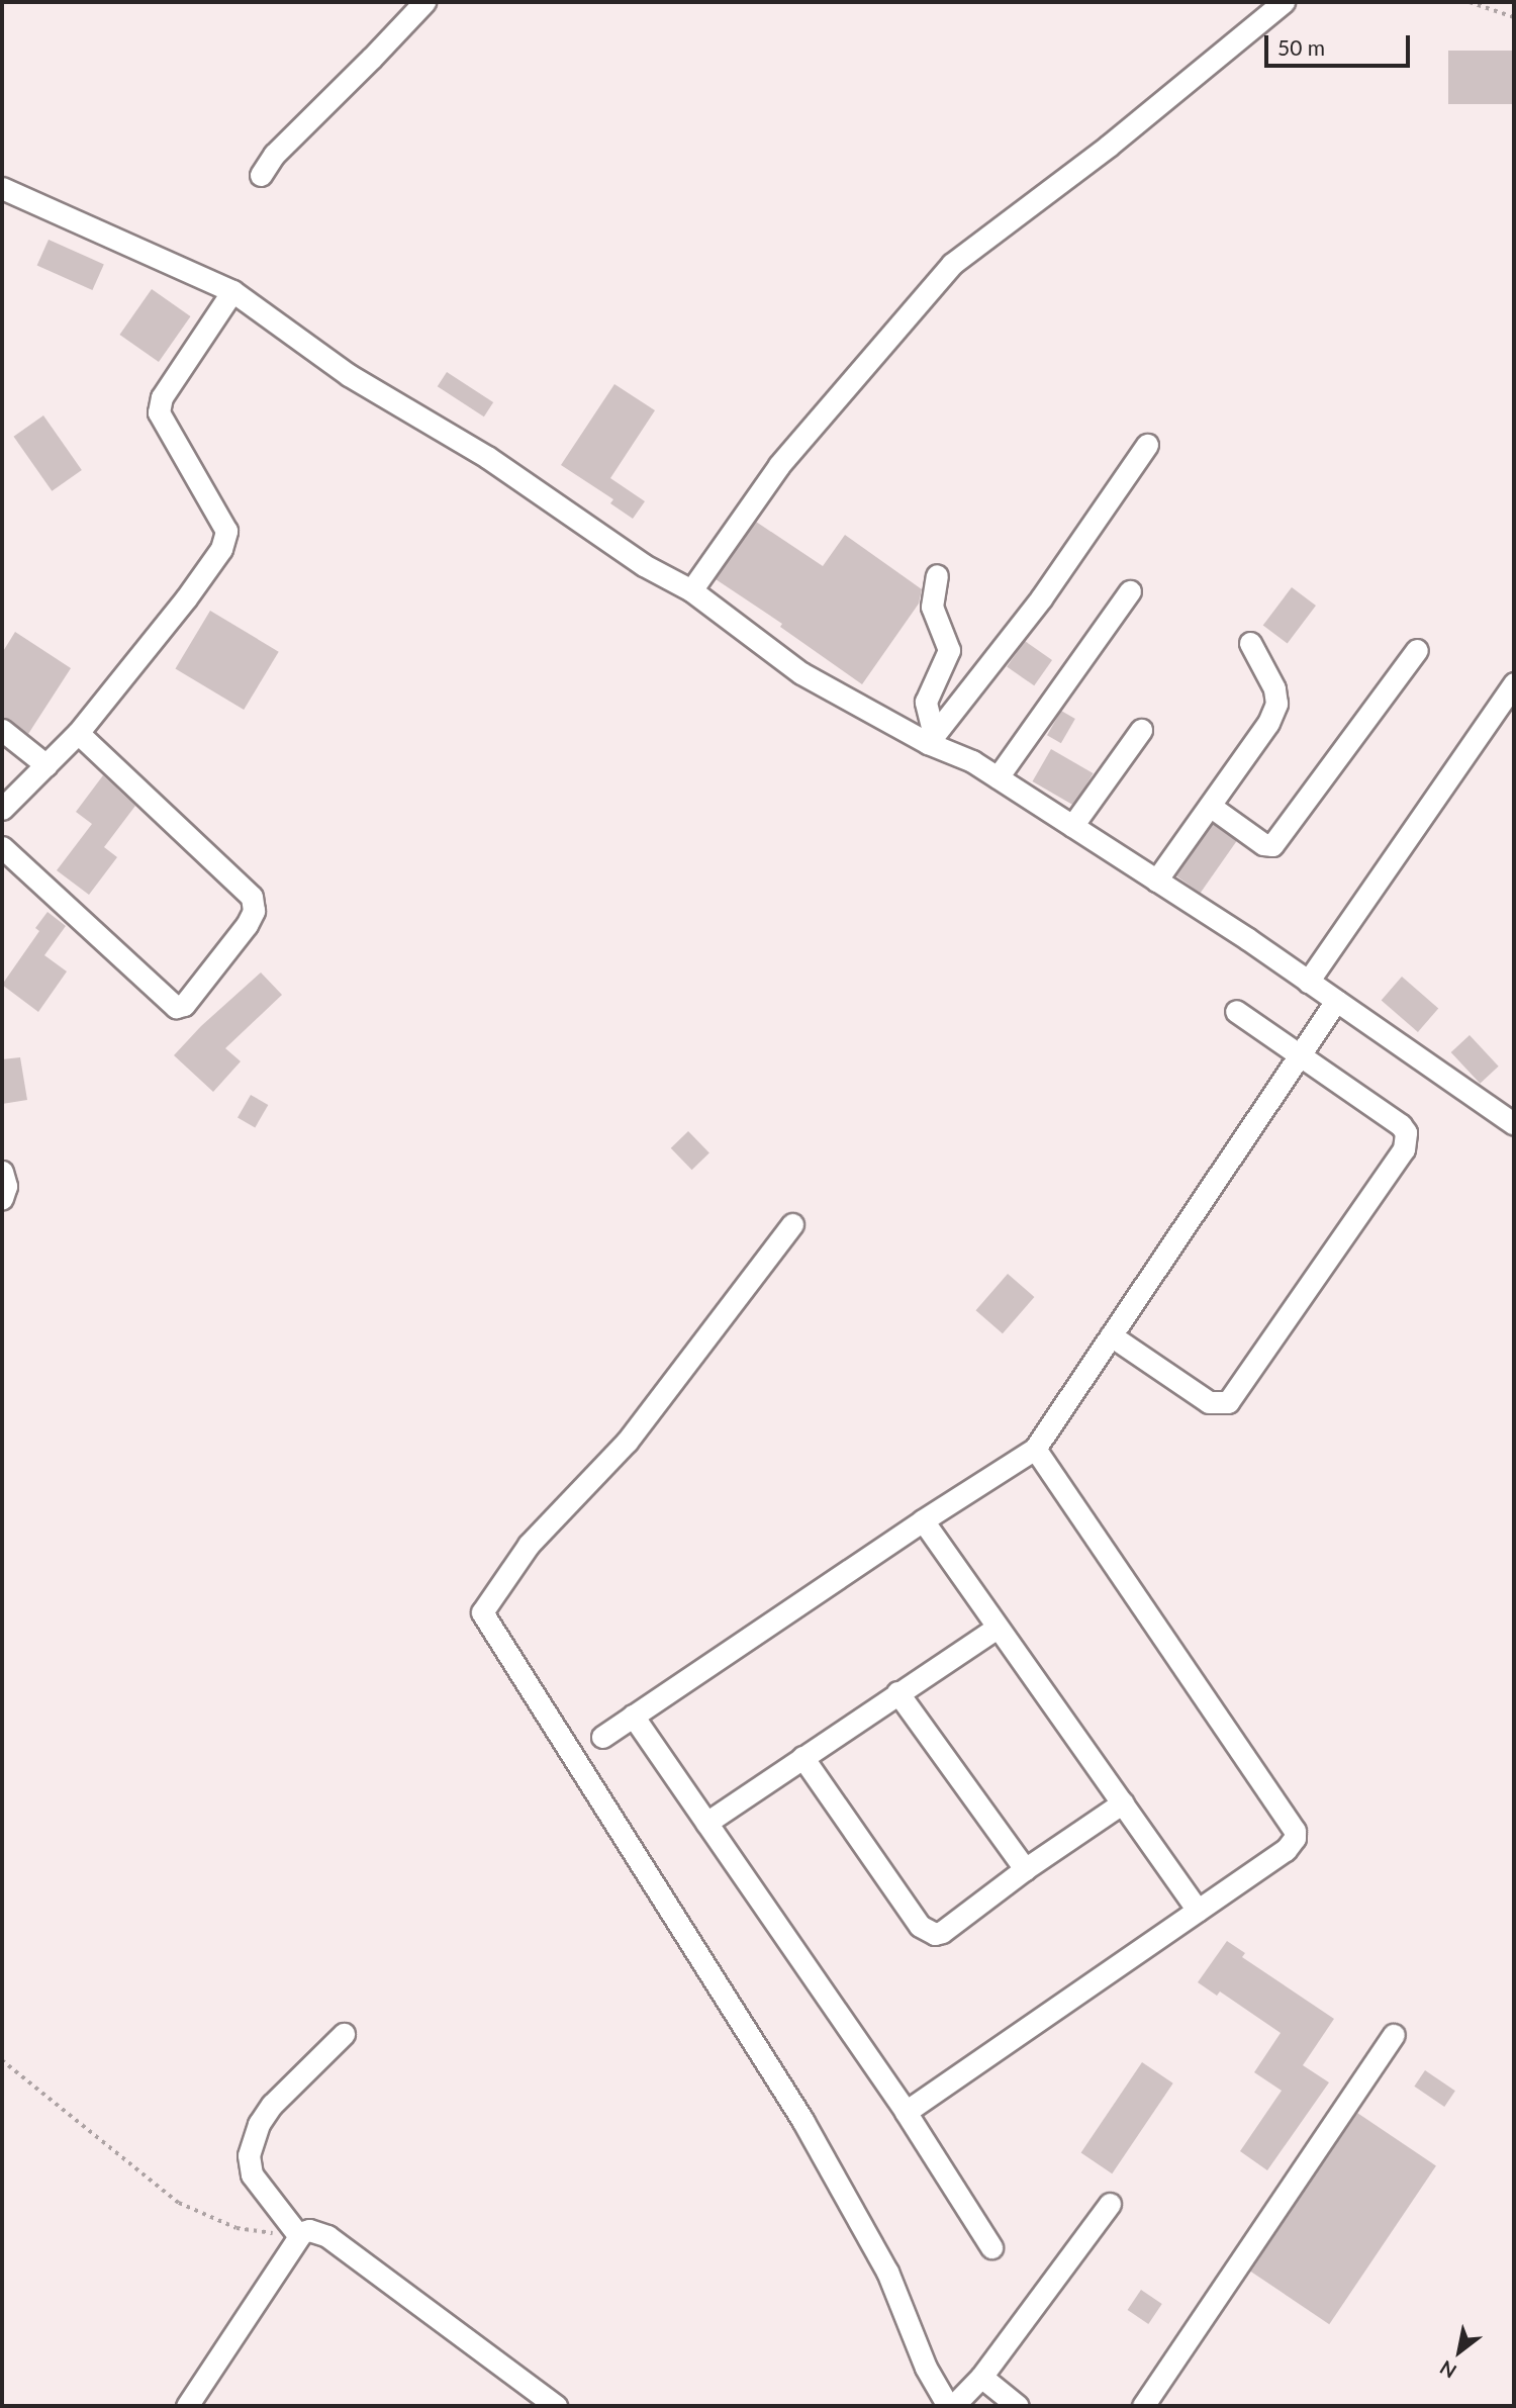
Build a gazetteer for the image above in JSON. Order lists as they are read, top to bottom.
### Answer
{
  "scale_bar": "50 m",
  "north": "bottom left"
}
